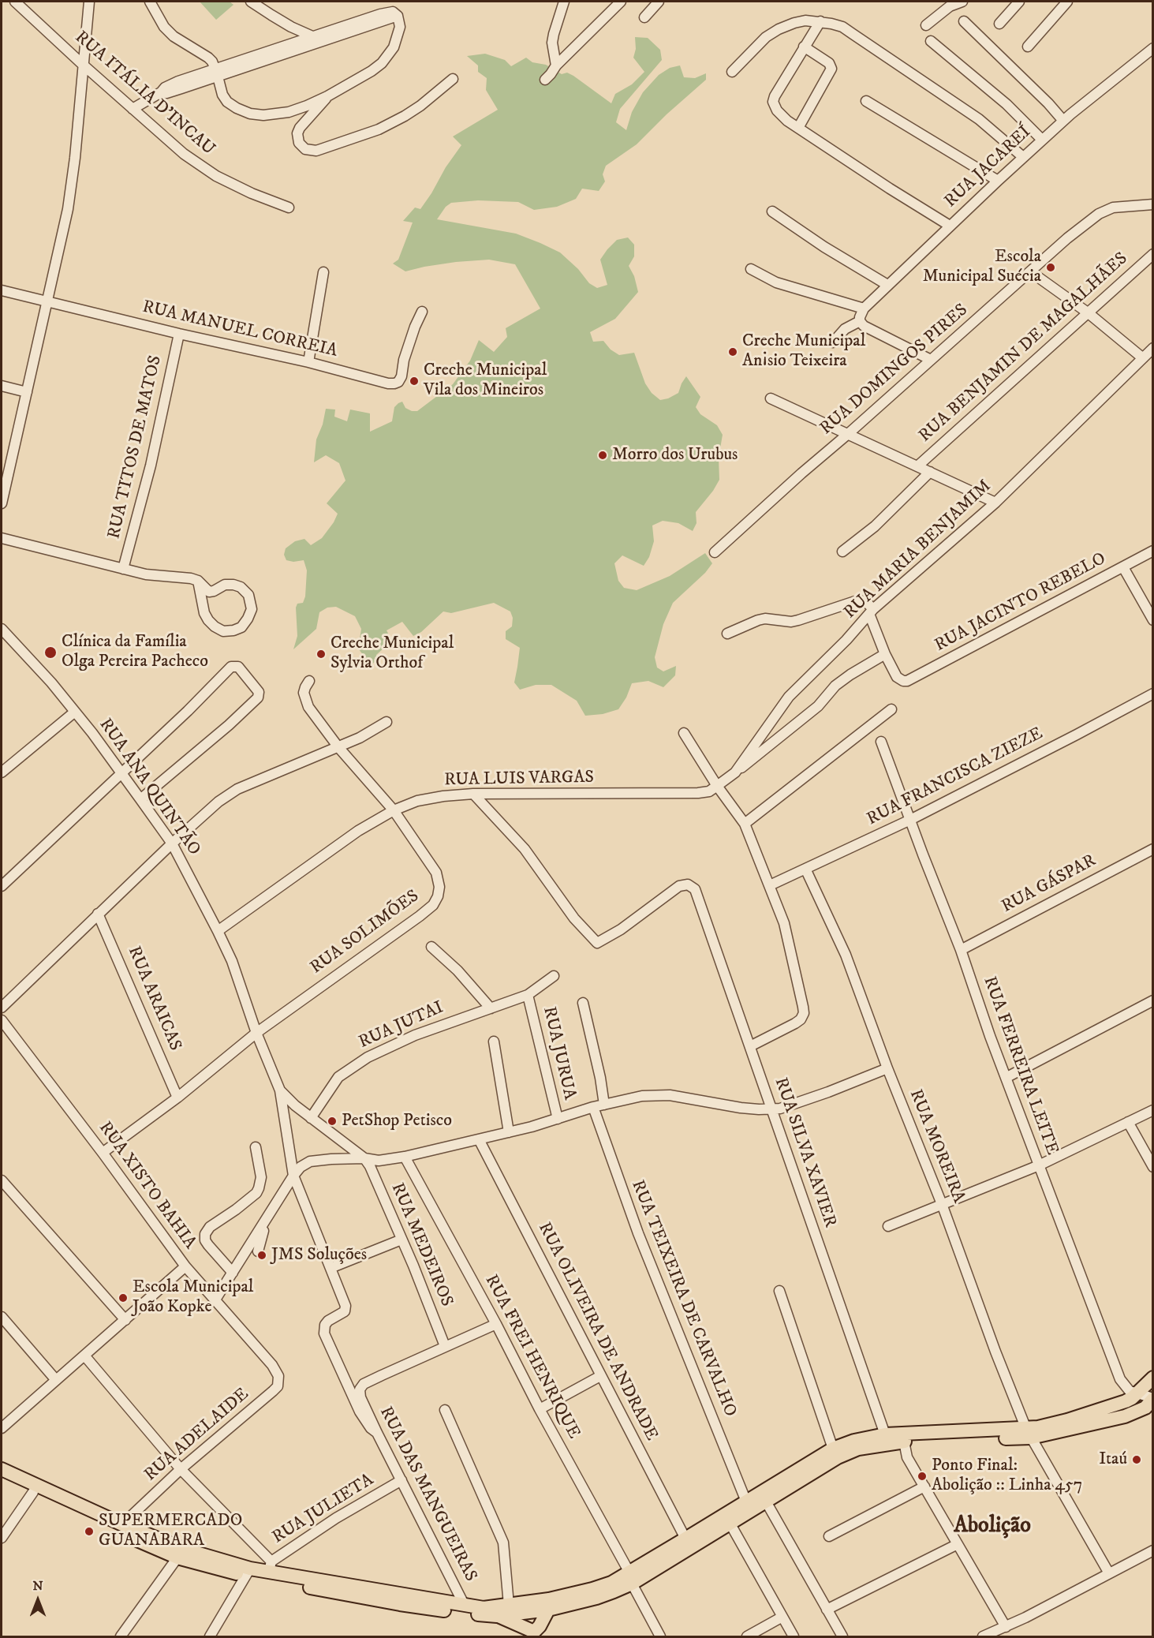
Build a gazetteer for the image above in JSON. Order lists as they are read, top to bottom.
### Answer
{
  "streets": {
    "street": [
      "RUA ITÁLIA D'INCAU",
      "RUA JACAREÍ",
      "RUA MANUEL CORREIA",
      "RUA BENJAMIN DE MAGALHÃES",
      "RUA DOMINGOS PIRES",
      "RUA TITOS DE MATOS",
      "RUA MARIA BENJAMIM",
      "RUA JACINTO REBELO",
      "RUA FRANCISCA ZIEZE",
      "RUA LUIS VARGAS",
      "RUA ANA QUINTÃO",
      "RUA GÁSPAR",
      "RUA SOLIMÕES",
      "RUA ARAICAS",
      "RUA JUTAI",
      "RUA JURUA",
      "RUA FERREIRA LEITE",
      "RUA MOREIRA",
      "RUA SILVA XAVIER",
      "RUA XISTO BAHIA",
      "RUA MEDEIROS",
      "RUA TEIXEIRA DE CARVALHO",
      "RUA OLIVEIRA DE ANDRADE",
      "RUA FREI HENRIQUE",
      "RUA ADELAIDE",
      "RUA DAS MANGUEIRAS",
      "RUA JULIETA"
    ]
  },
  "crossings": [
    ["RUA MANUEL CORREIA", "RUA TITOS DE MATOS"],
    ["RUA MARIA BENJAMIM", "RUA LUIS VARGAS"],
    ["RUA FRANCISCA ZIEZE", "RUA FERREIRA LEITE"],
    ["RUA FRANCISCA ZIEZE", "RUA MOREIRA"],
    ["RUA LUIS VARGAS", "RUA ANA QUINTÃO"],
    ["RUA LUIS VARGAS", "RUA SOLIMÕES"],
    ["RUA LUIS VARGAS", "RUA SILVA XAVIER"],
    ["RUA ANA QUINTÃO", "RUA SOLIMÕES"],
    ["RUA GÁSPAR", "RUA FERREIRA LEITE"],
    ["RUA SOLIMÕES", "RUA ARAICAS"],
    ["RUA SOLIMÕES", "RUA XISTO BAHIA"],
    ["RUA JUTAI", "RUA JURUA"],
    ["RUA XISTO BAHIA", "RUA ADELAIDE"],
    ["RUA MEDEIROS", "RUA DAS MANGUEIRAS"],
    ["RUA DAS MANGUEIRAS", "RUA JULIETA"]
  ],
  "districts": ["Abolição"],
  "places": [
    "Escola Municipal Suécia",
    "Creche Municipal An¡sio Teixeira",
    "Creche Municipal Vila dos Mineiros",
    "Morro dos Urubus",
    "Clínica da Família Olga Pereira Pacheco",
    "Creche Municipal Sylvia Orthof",
    "PetShop Petisco",
    "JMS Soluções",
    "Escola Municipal João Kopke",
    "Itaú",
    "Ponto Final: Abolição :: Linha 457",
    "SUPERMERCADO GUANABARA"
  ],
  "north": "top"
}
